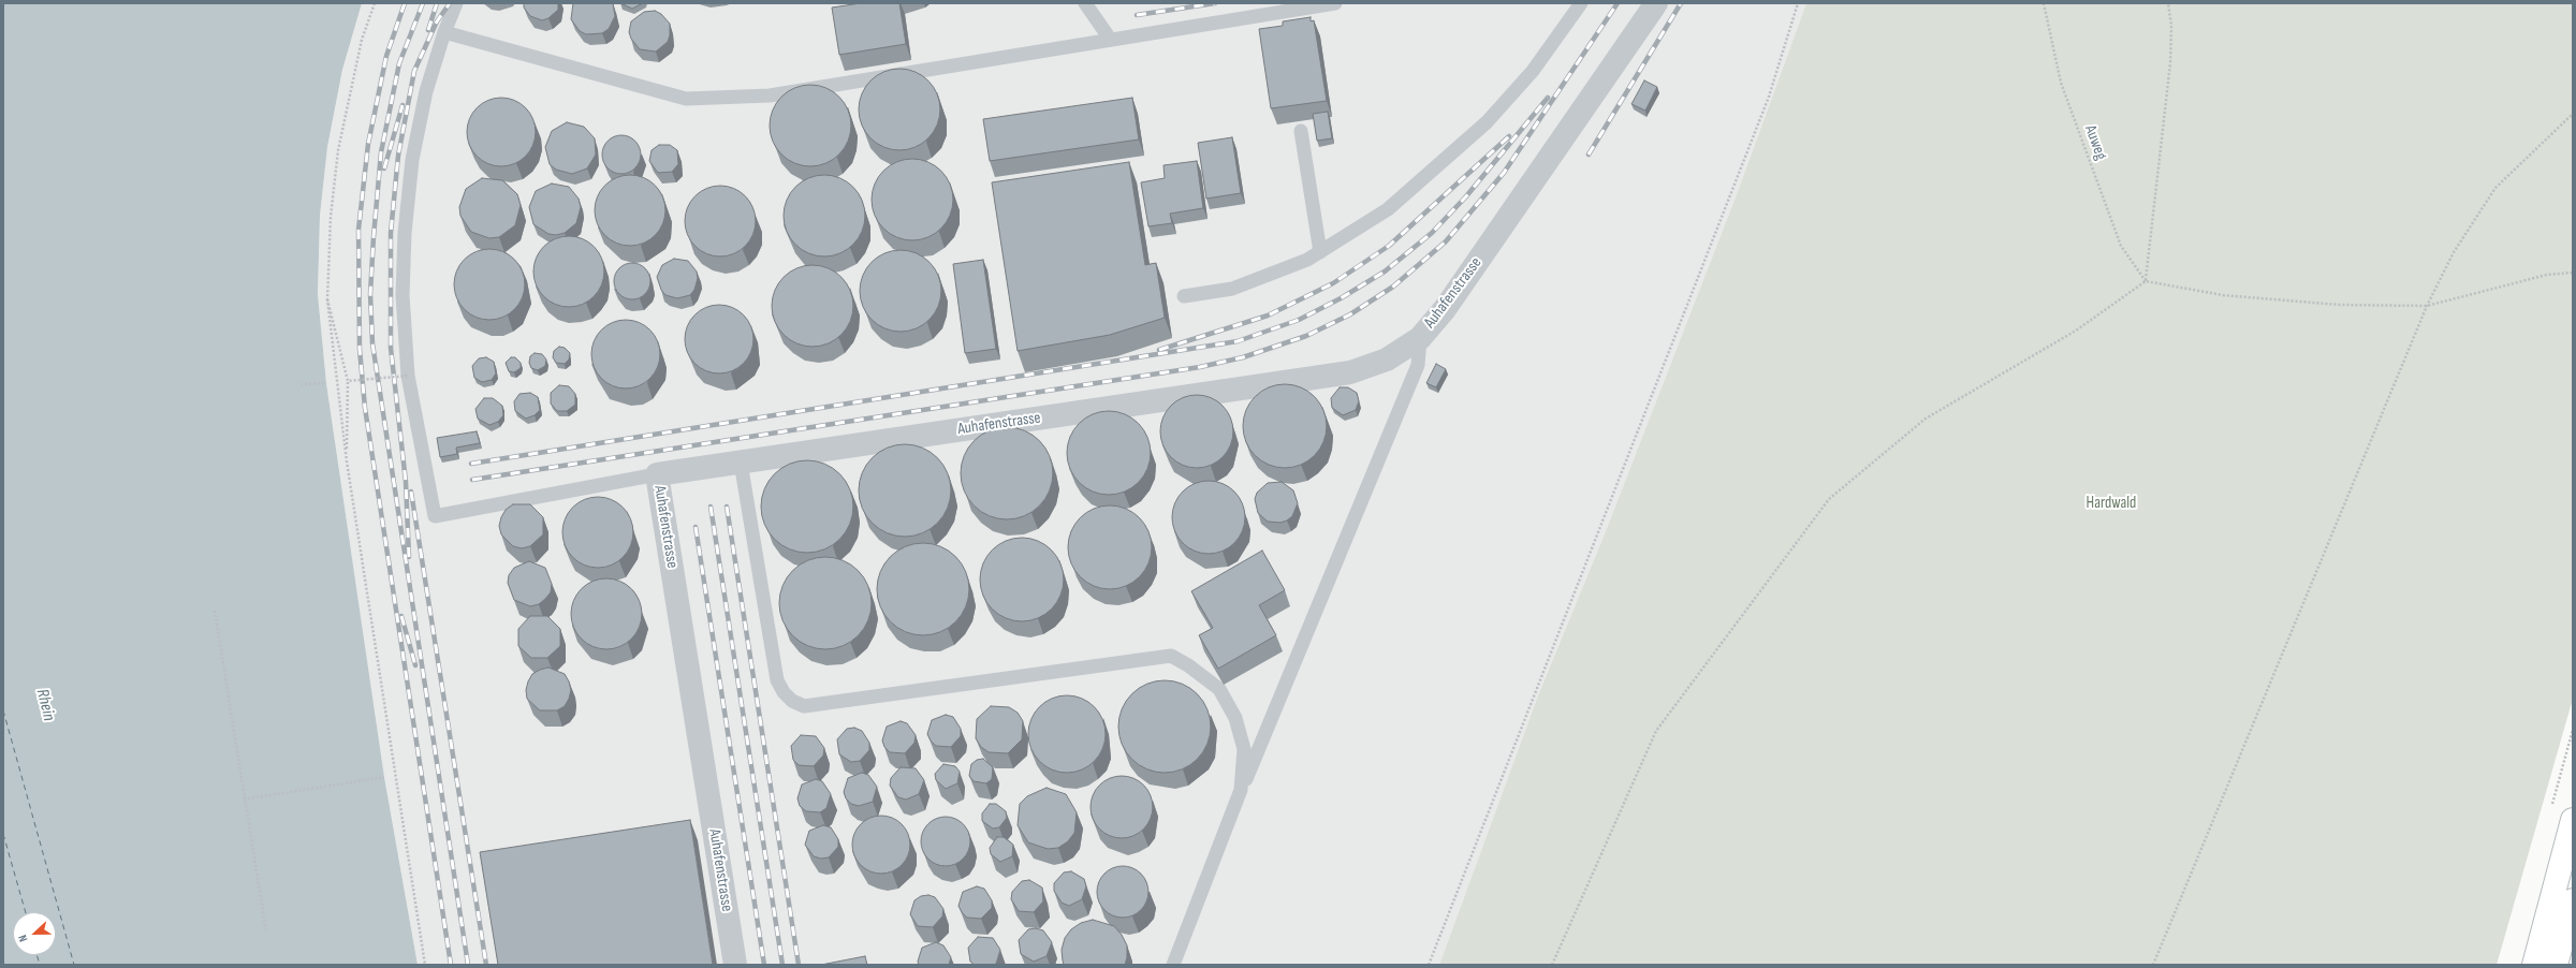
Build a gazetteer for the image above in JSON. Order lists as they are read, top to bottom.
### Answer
{
  "streets": {
    "street": ["Auhafenstrasse"],
    "path": ["Auweg"]
  },
  "water": ["Rhein"],
  "parks": ["Hardwald"],
  "north": "left"
}
